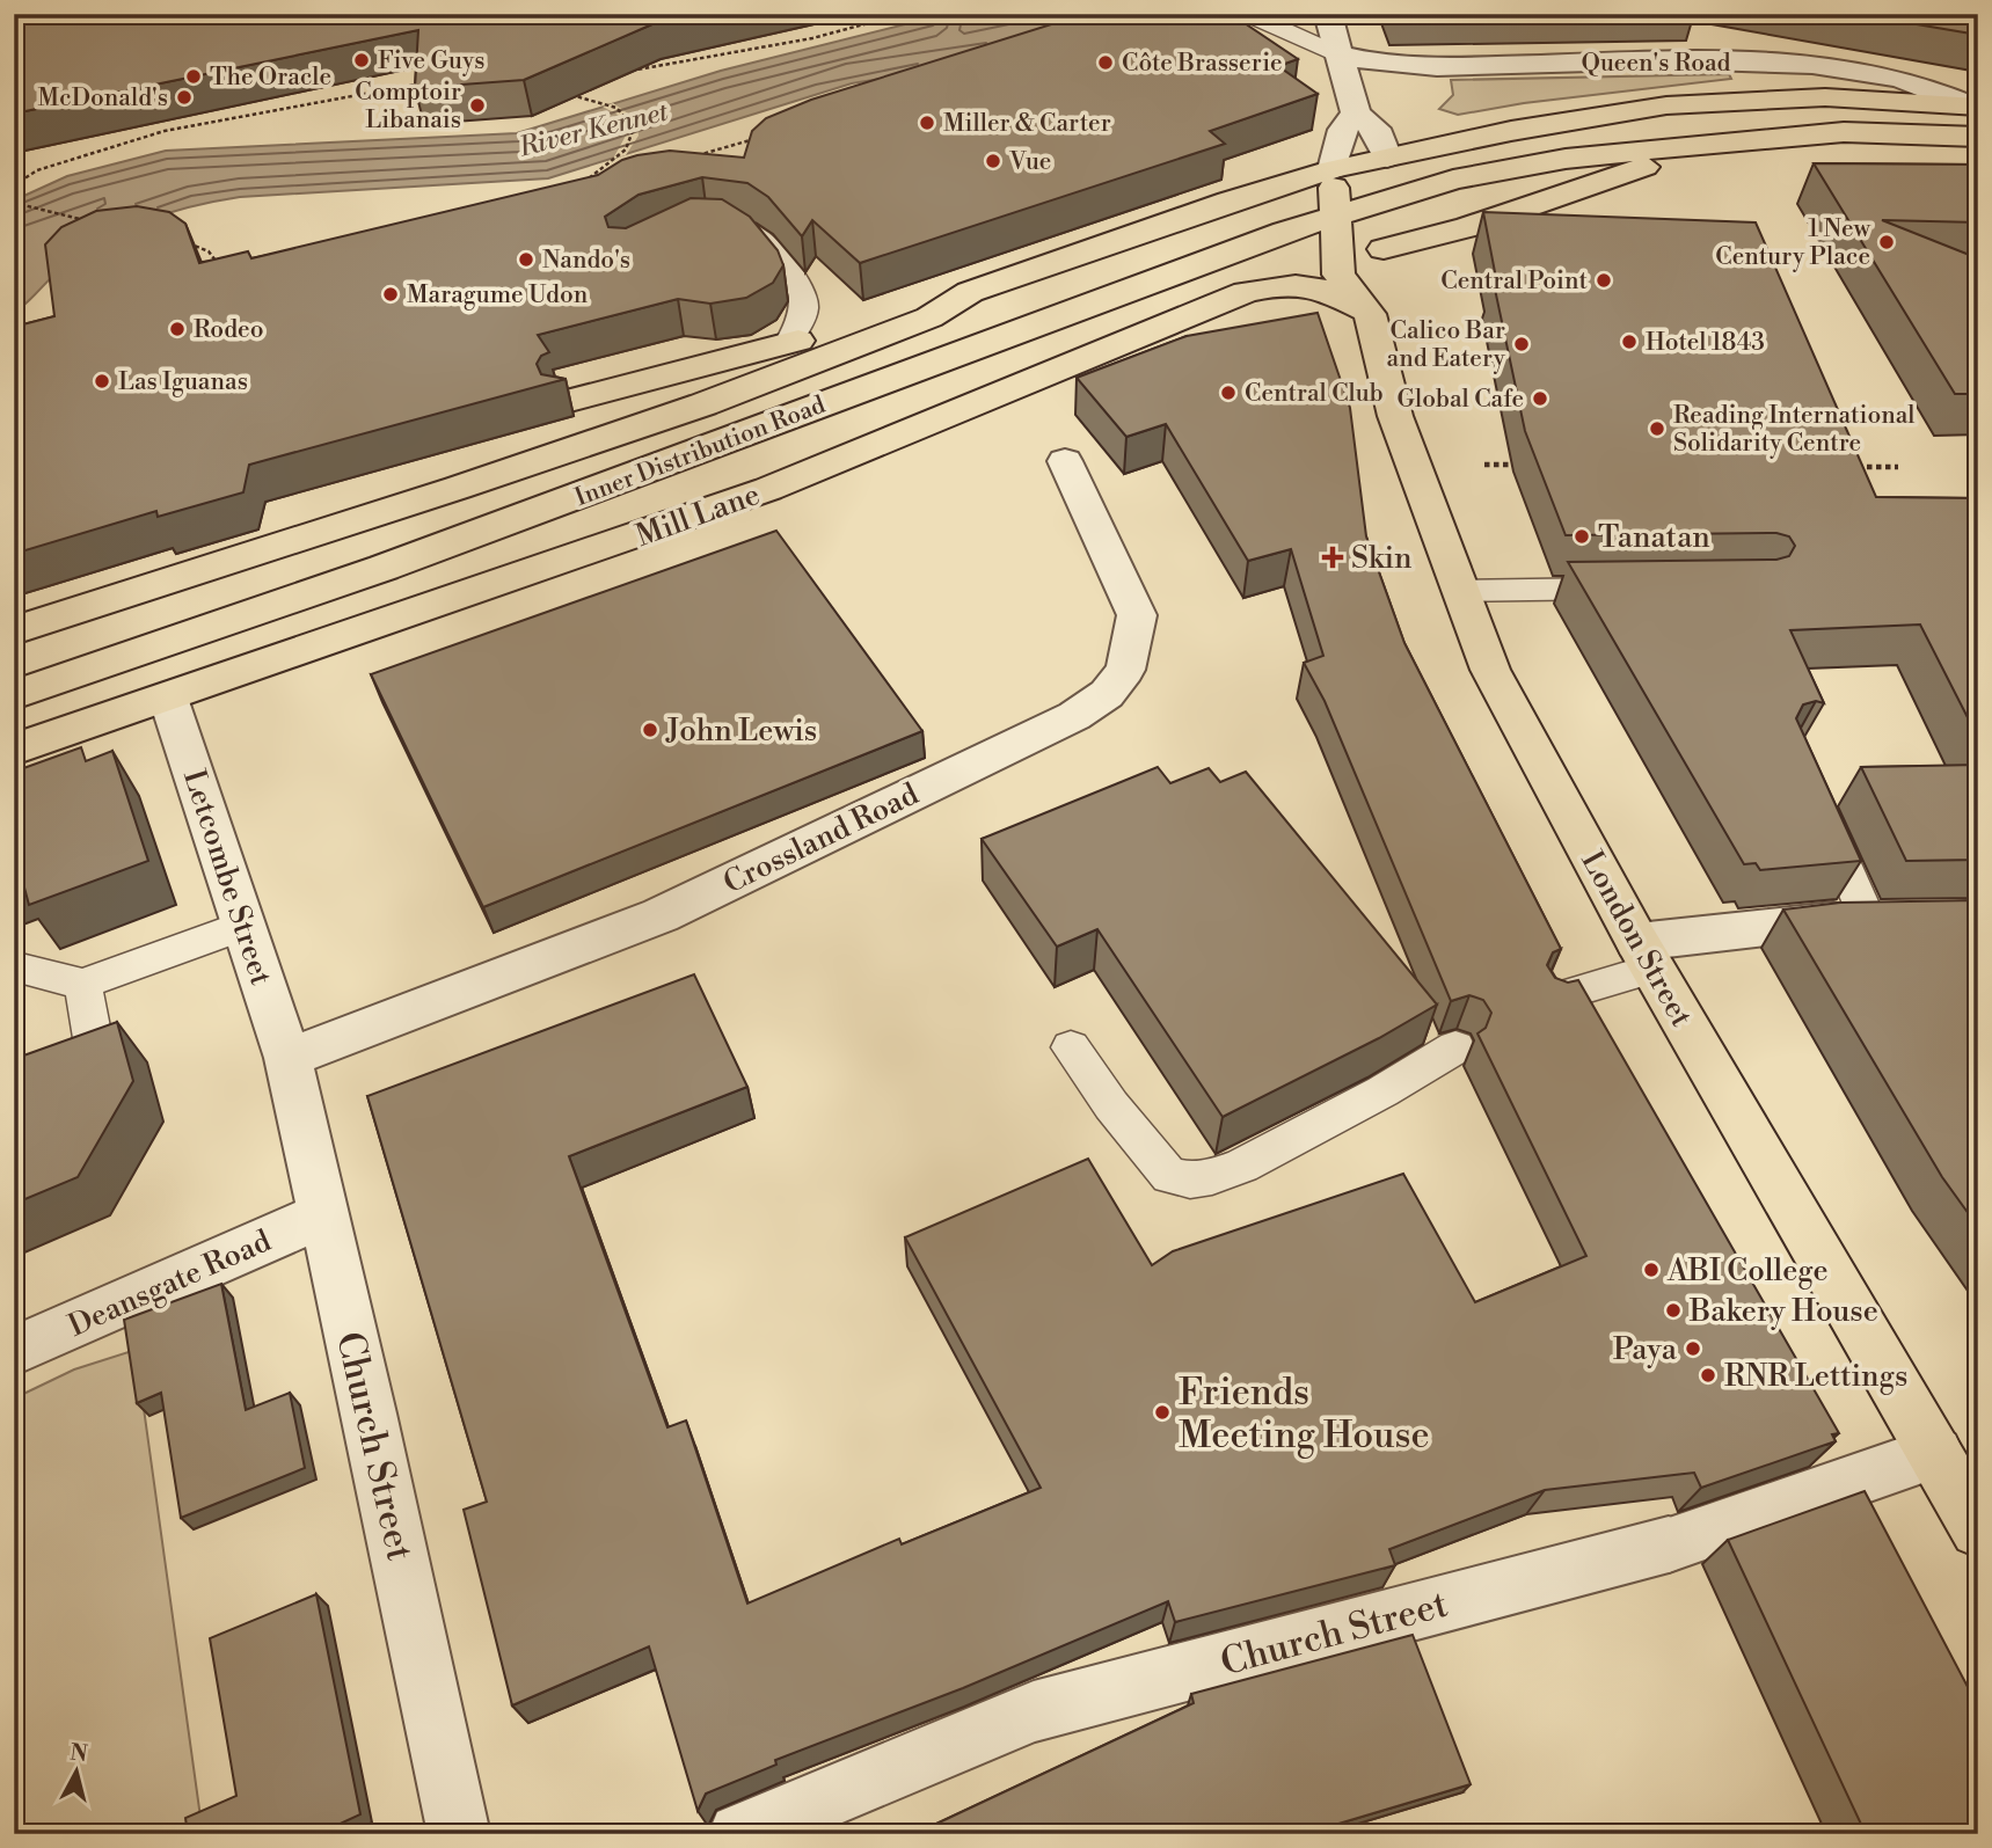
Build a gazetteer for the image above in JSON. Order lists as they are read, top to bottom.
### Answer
{
  "streets": {
    "main road": [
      "Queen's Road",
      "Inner Distribution Road",
      "Mill Lane",
      "London Street"
    ],
    "street": [
      "Crossland Road",
      "Letcombe Street",
      "Deansgate Road",
      "Church Street"
    ]
  },
  "crossings": [
    ["Queen's Road", "Inner Distribution Road"],
    ["Inner Distribution Road", "London Street"],
    ["Mill Lane", "Letcombe Street"],
    ["Mill Lane", "London Street"],
    ["Crossland Road", "Letcombe Street"],
    ["Crossland Road", "Church Street"],
    ["Letcombe Street", "Church Street"],
    ["London Street", "Church Street"],
    ["Deansgate Road", "Church Street"]
  ],
  "water": ["River Kennet"],
  "places": {
    "other": [
      "Five Guys",
      "Côte Brasserie",
      "The Oracle",
      "McDonald's",
      "Comptoir Libanais",
      "Miller & Carter",
      "Vue",
      "1 New Century Place",
      "Nando's",
      "Central Point",
      "Maragume Udon",
      "Rodeo",
      "Hotel 1843",
      "Calico Bar and Eatery",
      "Las Iguanas",
      "Central Club",
      "Global Cafe",
      "Reading International Solidarity Centre",
      "Tanatan",
      "John Lewis",
      "ABI College",
      "Bakery House",
      "Paya",
      "RNR Lettings",
      "Friends Meeting House"
    ],
    "health": ["Skin"]
  },
  "north": "top"
}
